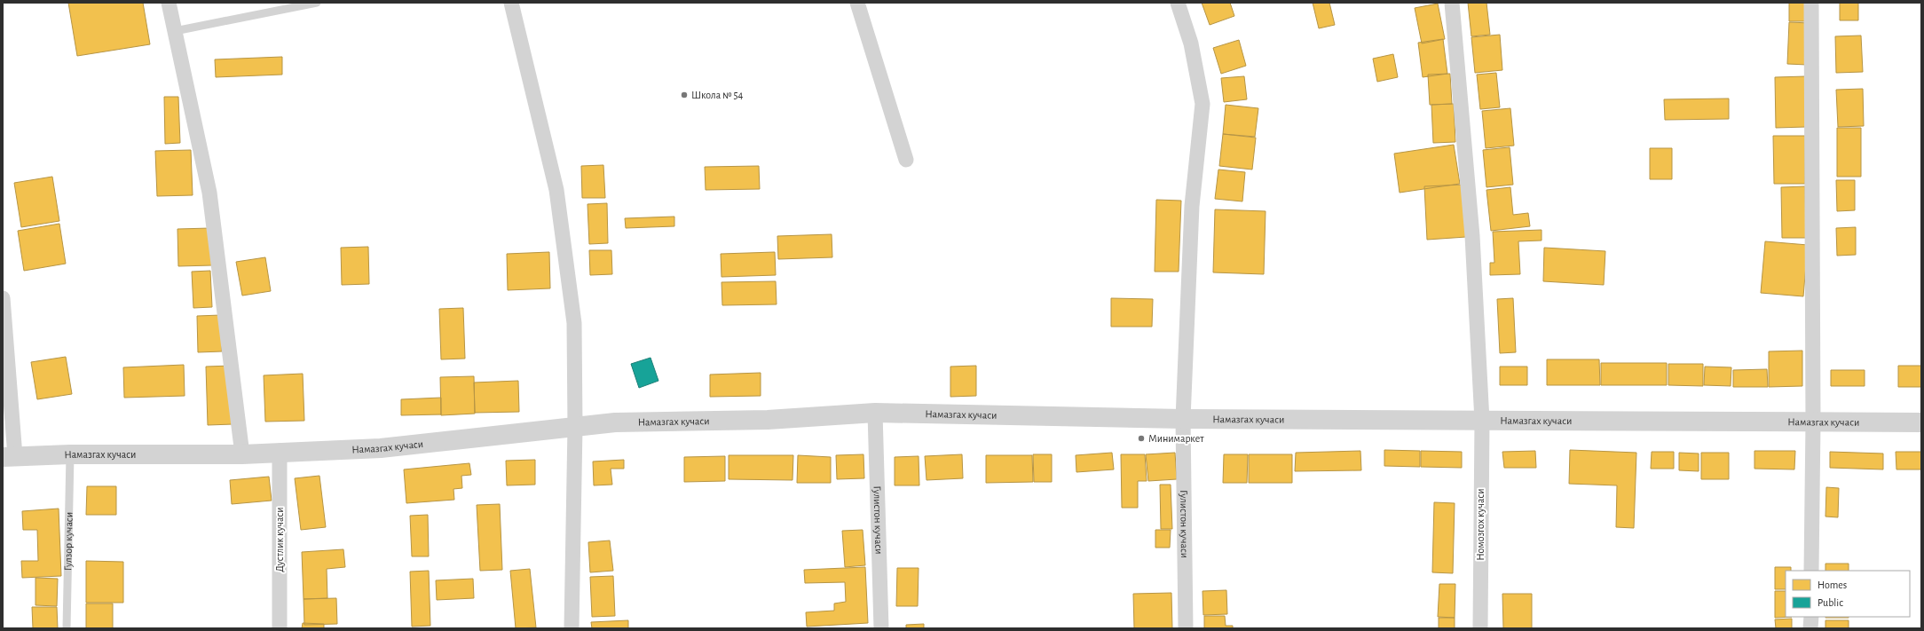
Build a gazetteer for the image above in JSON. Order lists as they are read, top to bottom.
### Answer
{
  "streets": {
    "street": [
      "Намазгах кучаси",
      "Гулистон кучаси",
      "Номозгох кучаси",
      "Дустлик кучаси"
    ],
    "lane": ["Гулзор кучаси"]
  },
  "crossings": [
    ["Намазгах кучаси", "Гулистон кучаси"],
    ["Намазгах кучаси", "Номозгох кучаси"],
    ["Намазгах кучаси", "Дустлик кучаси"],
    ["Намазгах кучаси", "Гулзор кучаси"]
  ],
  "places": ["Школа № 54", "Минимаркет"],
  "legend": ["Homes", "Public"]
}
